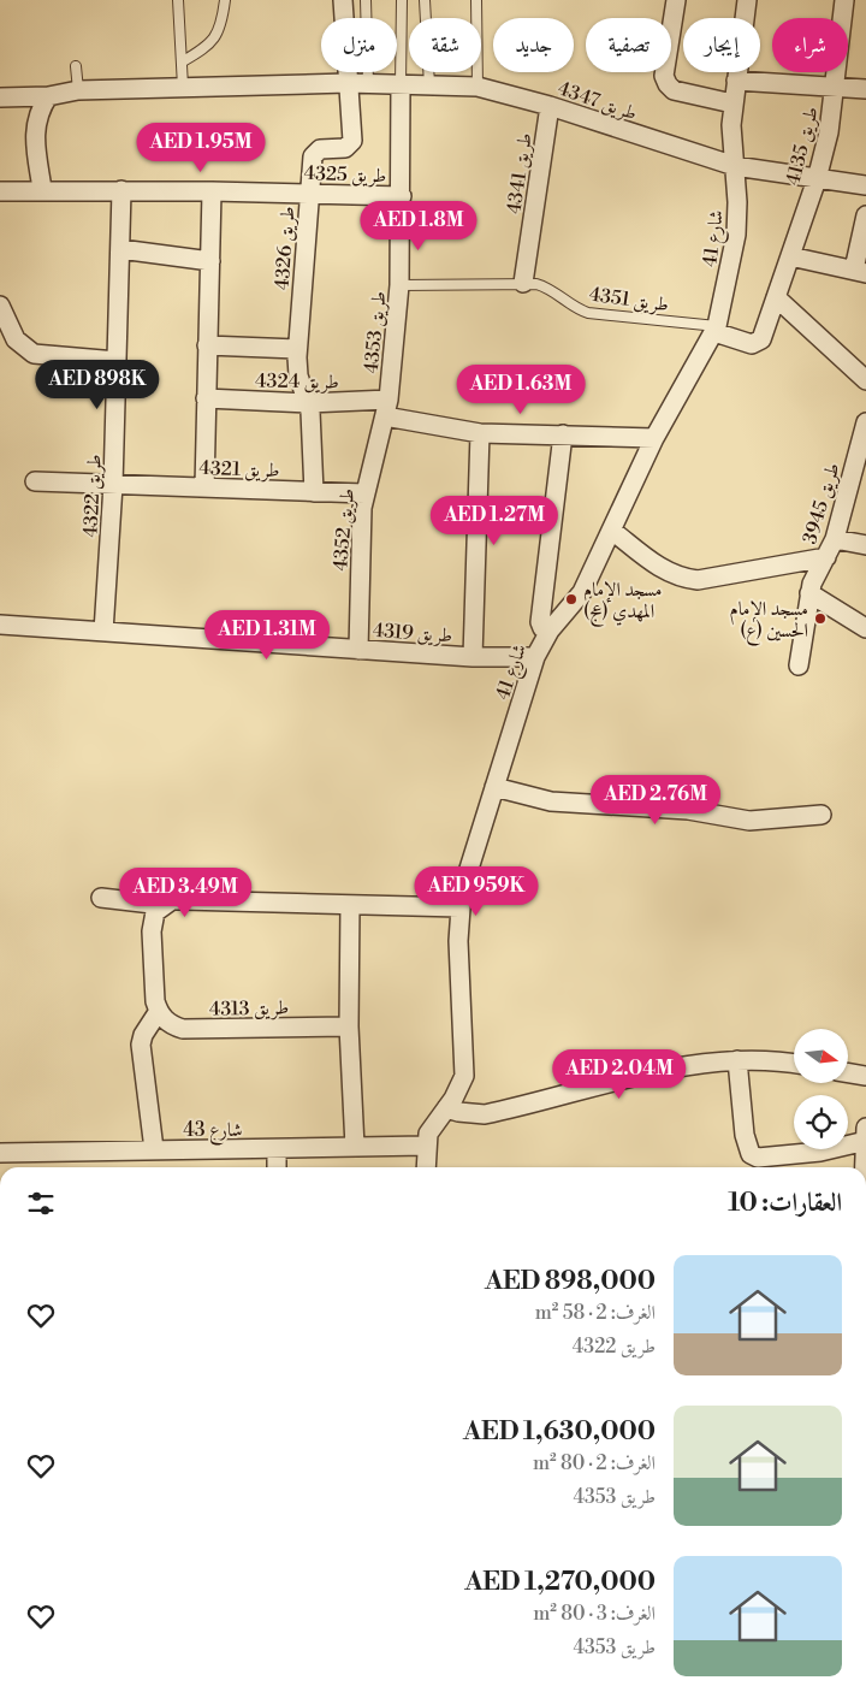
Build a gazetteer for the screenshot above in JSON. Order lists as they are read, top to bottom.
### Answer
{
  "streets": {
    "street": [
      "طريق 4347",
      "طريق 4135",
      "طريق 4325",
      "طريق 4341",
      "شارع 41",
      "طريق 4326",
      "طريق 4353",
      "طريق 4324",
      "طريق 4321",
      "طريق 4322",
      "طريق 3945",
      "طريق 4352",
      "طريق 4319",
      "طريق 4313",
      "شارع 43"
    ],
    "lane": ["طريق 4351"]
  },
  "crossings": [
    ["طريق 4347", "طريق 4135"],
    ["طريق 4347", "طريق 4341"],
    ["طريق 4347", "شارع 41"],
    ["طريق 4347", "طريق 4326"],
    ["طريق 4347", "طريق 4353"],
    ["طريق 4135", "شارع 41"],
    ["طريق 4135", "طريق 4351"],
    ["طريق 4325", "طريق 4326"],
    ["طريق 4325", "طريق 4353"],
    ["طريق 4325", "طريق 4322"],
    ["طريق 4341", "طريق 4351"],
    ["شارع 41", "طريق 4351"],
    ["شارع 41", "طريق 4319"],
    ["شارع 41", "شارع 43"],
    ["طريق 4326", "طريق 4324"],
    ["طريق 4326", "طريق 4321"],
    ["طريق 4351", "طريق 4353"],
    ["طريق 4353", "طريق 4324"],
    ["طريق 4353", "طريق 4352"],
    ["طريق 4324", "طريق 4352"],
    ["طريق 4321", "طريق 4322"],
    ["طريق 4321", "طريق 4352"],
    ["طريق 4322", "طريق 4319"],
    ["طريق 4352", "طريق 4319"]
  ],
  "places": ["مسجد الإمام المهدي (عج)", "مسجد الإمام الحسين (ع)"],
  "north": "right",
  "page": {
    "chip": [
      "شراء",
      "إيجار",
      "تصفية",
      "جديد",
      "شقة",
      "منزل"
    ],
    "price": [
      "AED 1.95M",
      "AED 1.8M",
      "AED 898K",
      "AED 1.63M",
      "AED 1.27M",
      "AED 1.31M",
      "AED 2.76M",
      "AED 959K",
      "AED 3.49M",
      "AED 2.04M"
    ],
    "heading": "العقارات: 10",
    "list": [
      {
        "name": "AED 898,000",
        "note": "الغرف: 2 · 58 m² · طريق 4322"
      },
      {
        "name": "AED 1,630,000",
        "note": "الغرف: 2 · 80 m² · طريق 4353"
      },
      {
        "name": "AED 1,270,000",
        "note": "الغرف: 3 · 80 m² · طريق 4353"
      }
    ]
  }
}
